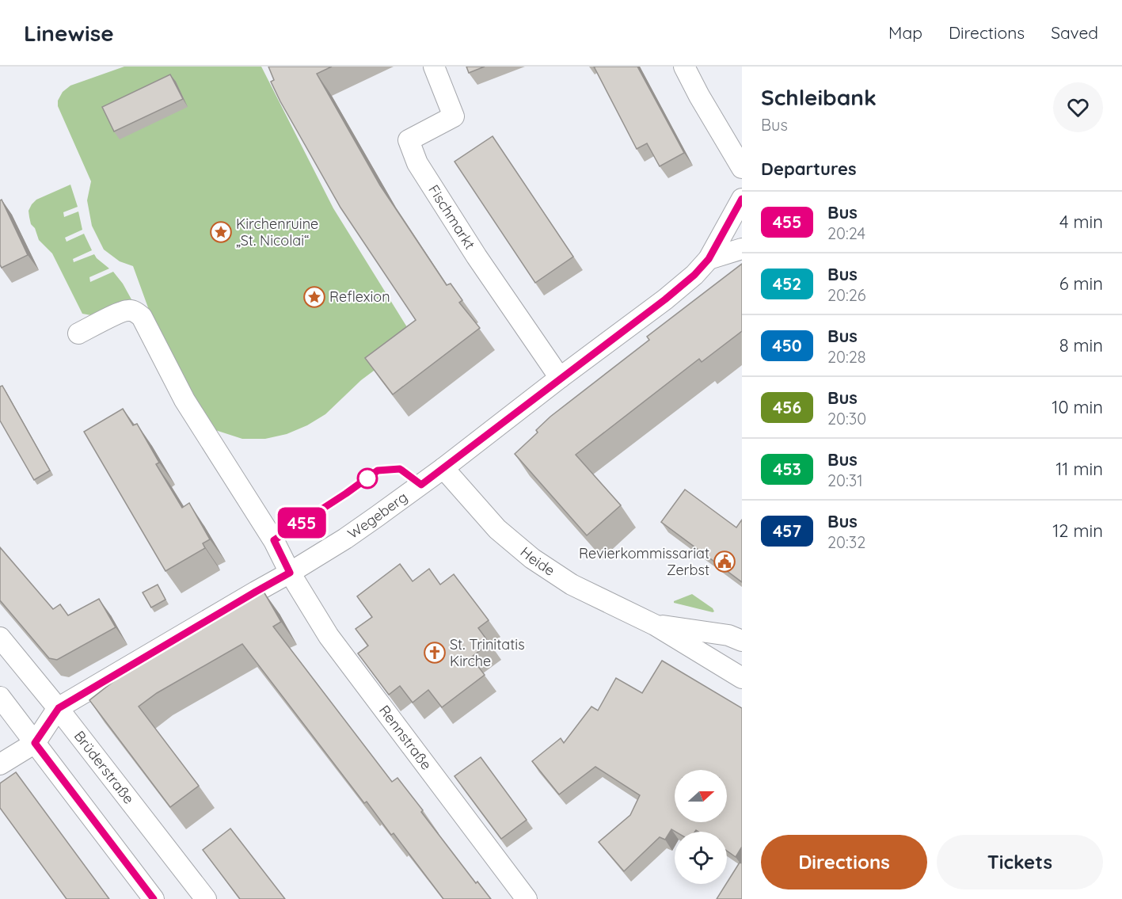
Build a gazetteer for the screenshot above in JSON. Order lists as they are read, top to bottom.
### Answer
{
  "streets": {
    "street": [
      "Fischmarkt",
      "Wegeberg",
      "Heide",
      "Rennstraße",
      "Brüderstraße"
    ]
  },
  "crossings": [
    ["Fischmarkt", "Wegeberg"],
    ["Wegeberg", "Heide"],
    ["Wegeberg", "Rennstraße"],
    ["Wegeberg", "Brüderstraße"]
  ],
  "places": {
    "place": ["Kirchenruine „St. Nicolai“", "Reflexion"],
    "public building": ["Revierkommissariat Zerbst"],
    "church": ["St. Trinitatis Kirche"]
  },
  "lines": ["bus line 455"],
  "north": "right",
  "page": {
    "header": "Linewise",
    "nav": ["Map", "Directions", "Saved"],
    "on_map": "455",
    "heading": [
      ["Schleibank", "Bus"],
      "Departures"
    ],
    "list": [
      {
        "mark": "455",
        "name": "Bus",
        "note": "20:24",
        "value": "4 min"
      },
      {
        "mark": "452",
        "name": "Bus",
        "note": "20:26",
        "value": "6 min"
      },
      {
        "mark": "450",
        "name": "Bus",
        "note": "20:28",
        "value": "8 min"
      },
      {
        "mark": "456",
        "name": "Bus",
        "note": "20:30",
        "value": "10 min"
      },
      {
        "mark": "453",
        "name": "Bus",
        "note": "20:31",
        "value": "11 min"
      },
      {
        "mark": "457",
        "name": "Bus",
        "note": "20:32",
        "value": "12 min"
      }
    ],
    "buttons": ["Directions", "Tickets"]
  }
}
